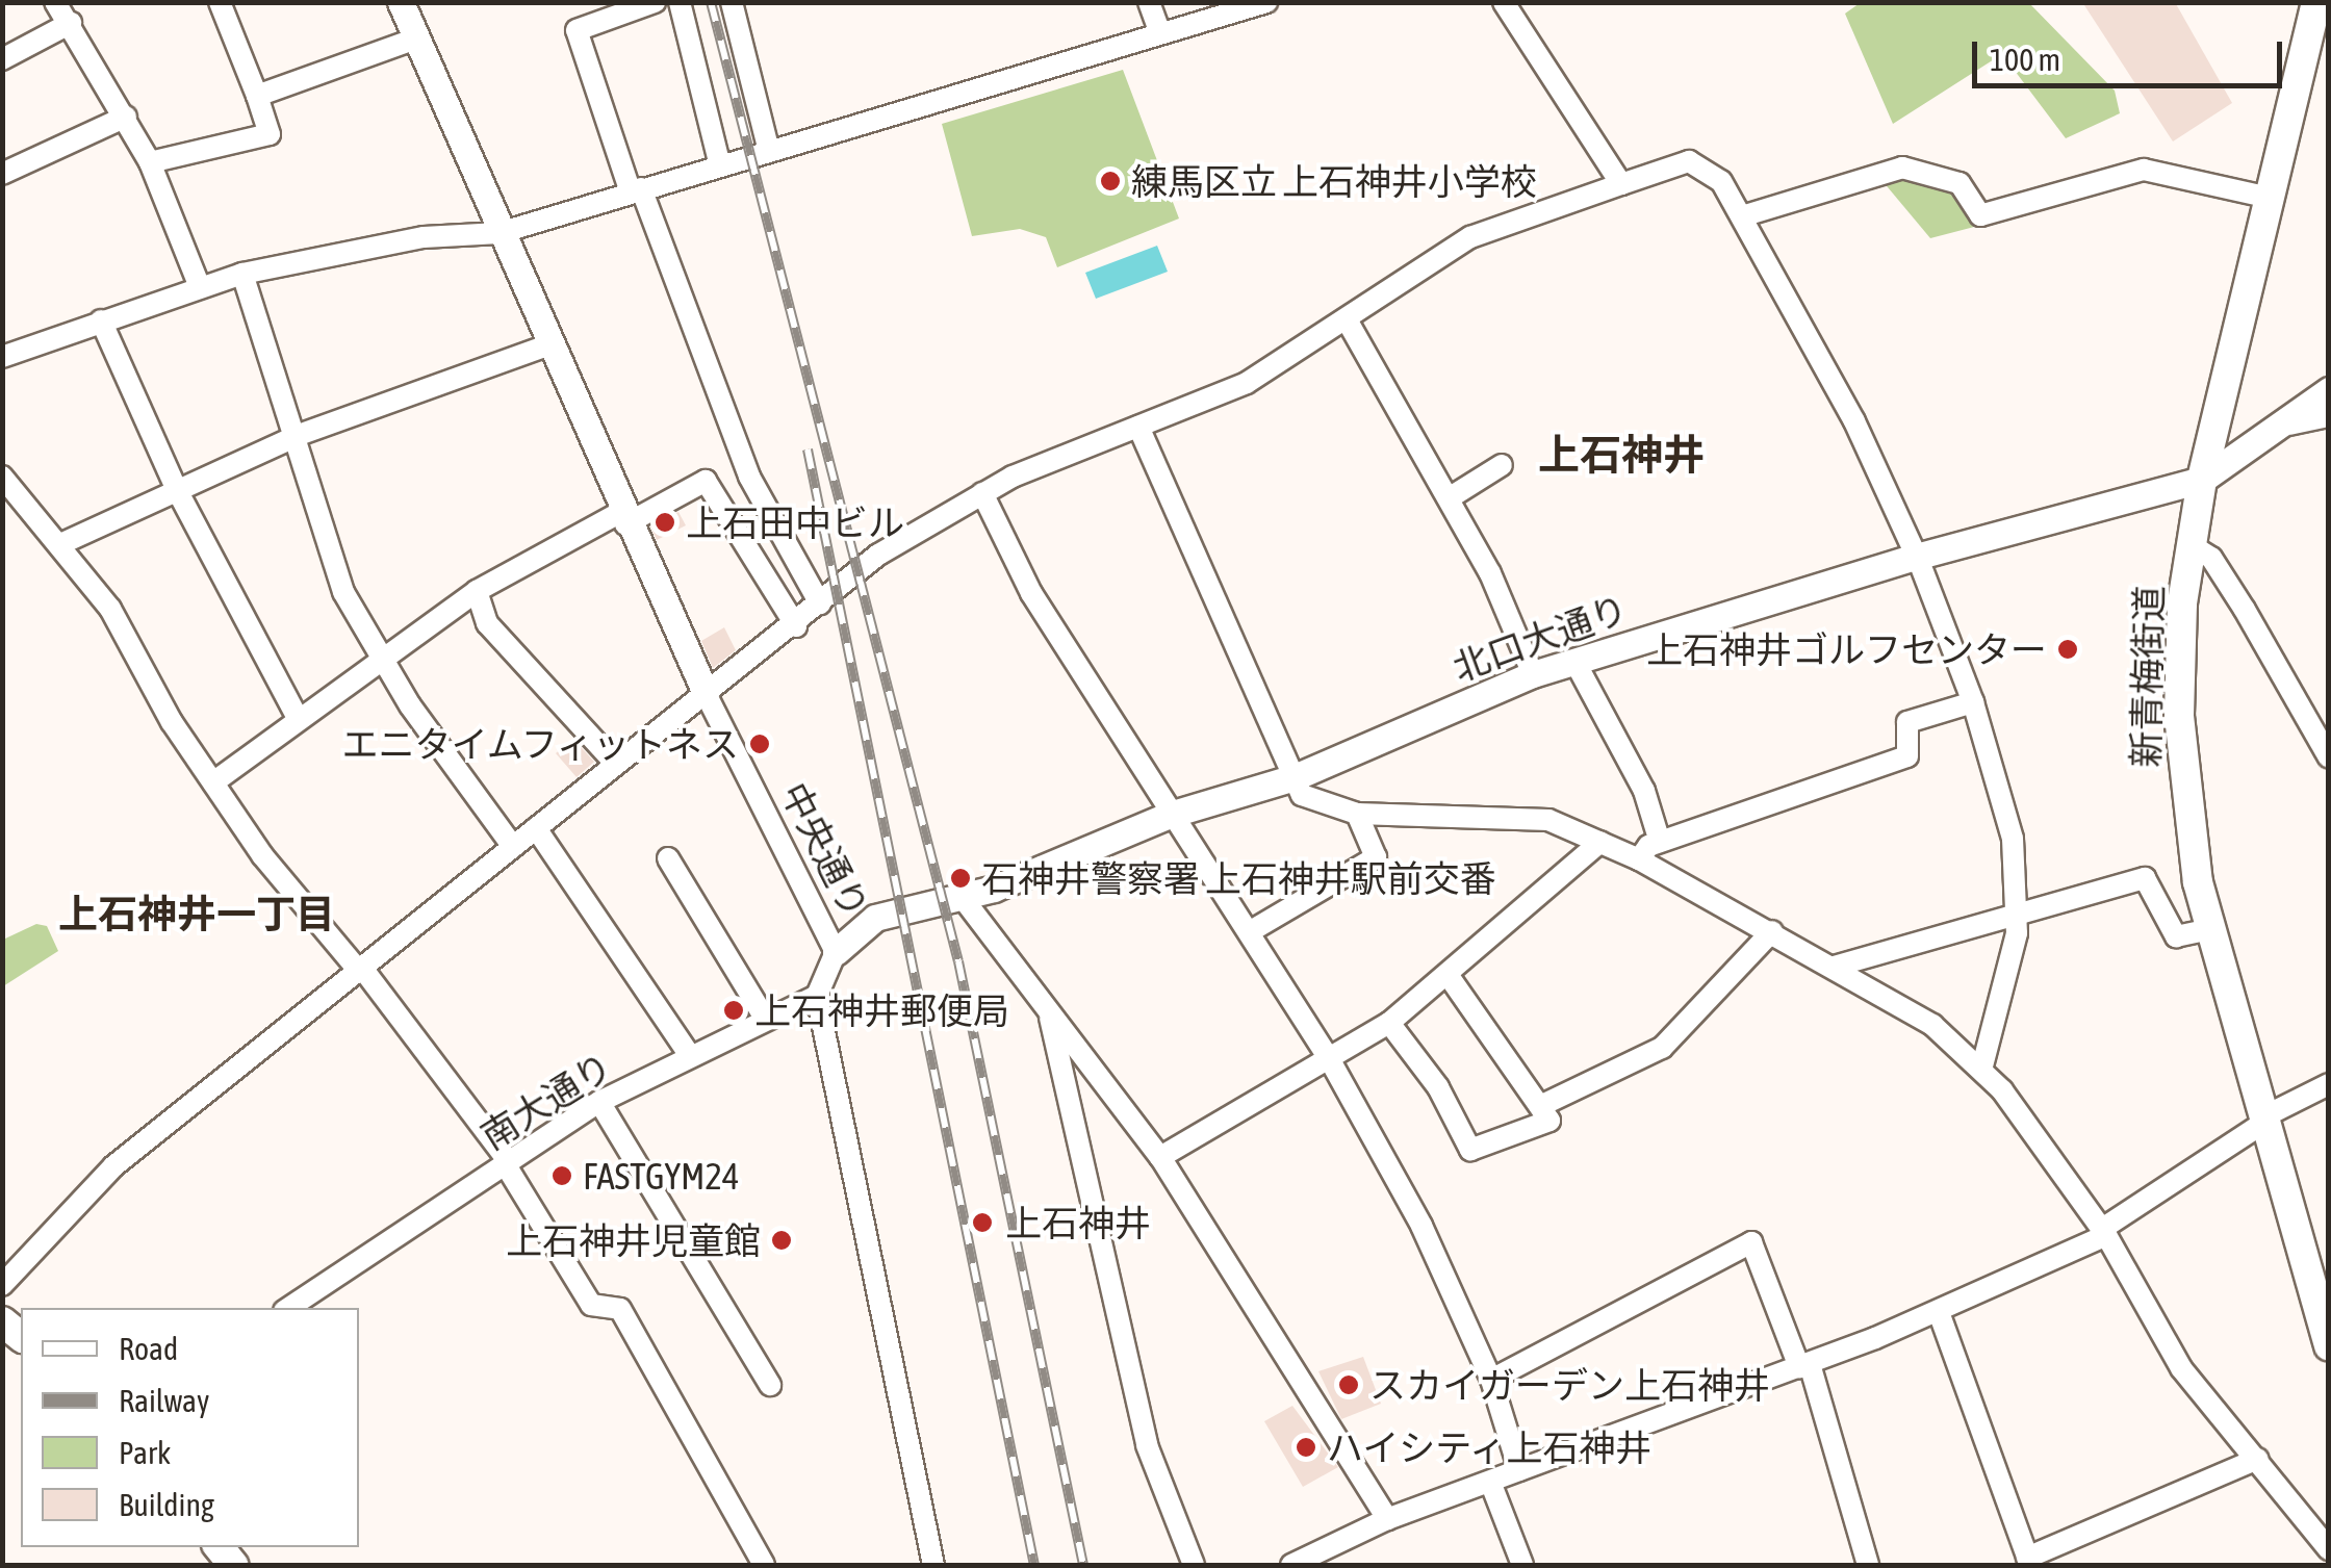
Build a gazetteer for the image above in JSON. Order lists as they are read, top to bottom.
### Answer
{
  "streets": {
    "main road": ["新青梅街道"],
    "street": ["北口大通り", "中央通り", "南大通り"]
  },
  "crossings": [
    ["北口大通り", "新青梅街道"],
    ["北口大通り", "中央通り"]
  ],
  "districts": ["上石神井", "上石神井一丁目"],
  "places": [
    "練馬区立 上石神井小学校",
    "上石田中ビル",
    "上石神井ゴルフセンター",
    "エニタイムフィットネス",
    "石神井警察署 上石神井駅前交番",
    "上石神井郵便局",
    "FASTGYM24",
    "上石神井",
    "上石神井児童館",
    "スカイガーデン上石神井",
    "ハイシティ上石神井"
  ],
  "legend": [
    "Road",
    "Railway",
    "Park",
    "Building"
  ],
  "scale_bar": "100 m"
}
